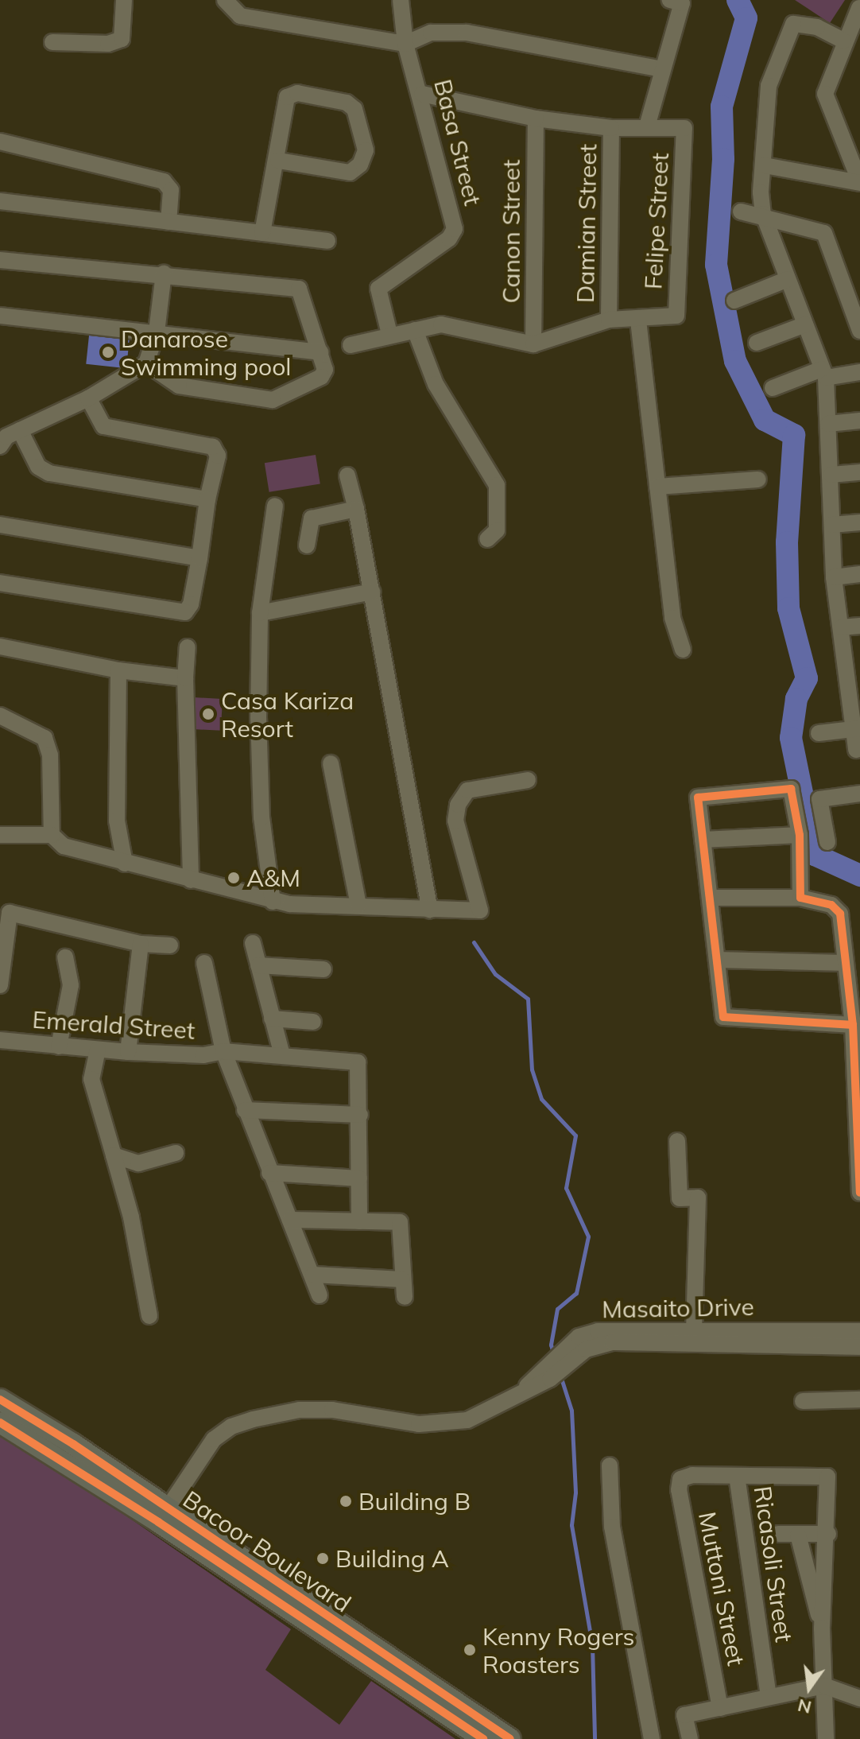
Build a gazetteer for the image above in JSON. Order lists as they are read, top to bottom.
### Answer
{
  "streets": {
    "main road": ["Bacoor Boulevard"],
    "street": [
      "Basa Street",
      "Felipe Street",
      "Damian Street",
      "Canon Street",
      "Emerald Street",
      "Masaito Drive",
      "Ricasoli Street",
      "Muttoni Street"
    ]
  },
  "crossings": [
    ["Masaito Drive", "Bacoor Boulevard"],
    ["Ricasoli Street", "Muttoni Street"]
  ],
  "places": [
    "Danarose Swimming pool",
    "Casa Kariza Resort",
    "A&M",
    "Building B",
    "Building A",
    "Kenny Rogers Roasters"
  ],
  "north": "bottom"
}
